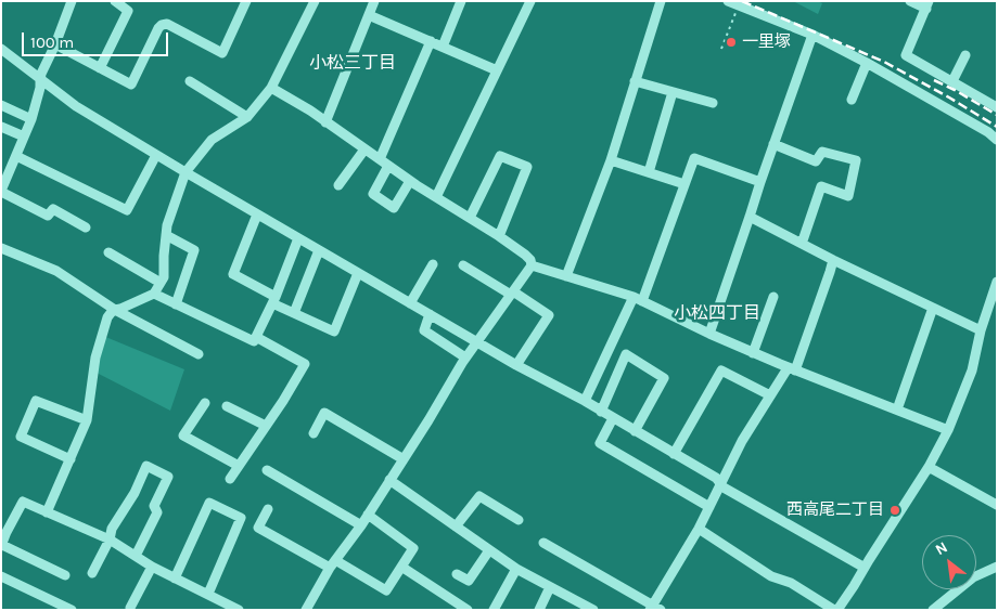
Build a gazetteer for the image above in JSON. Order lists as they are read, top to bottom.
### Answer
{
  "districts": ["小松三丁目", "小松四丁目"],
  "places": ["一里塚", "西高尾二丁目"],
  "scale_bar": "100 m",
  "north": "top left"
}
